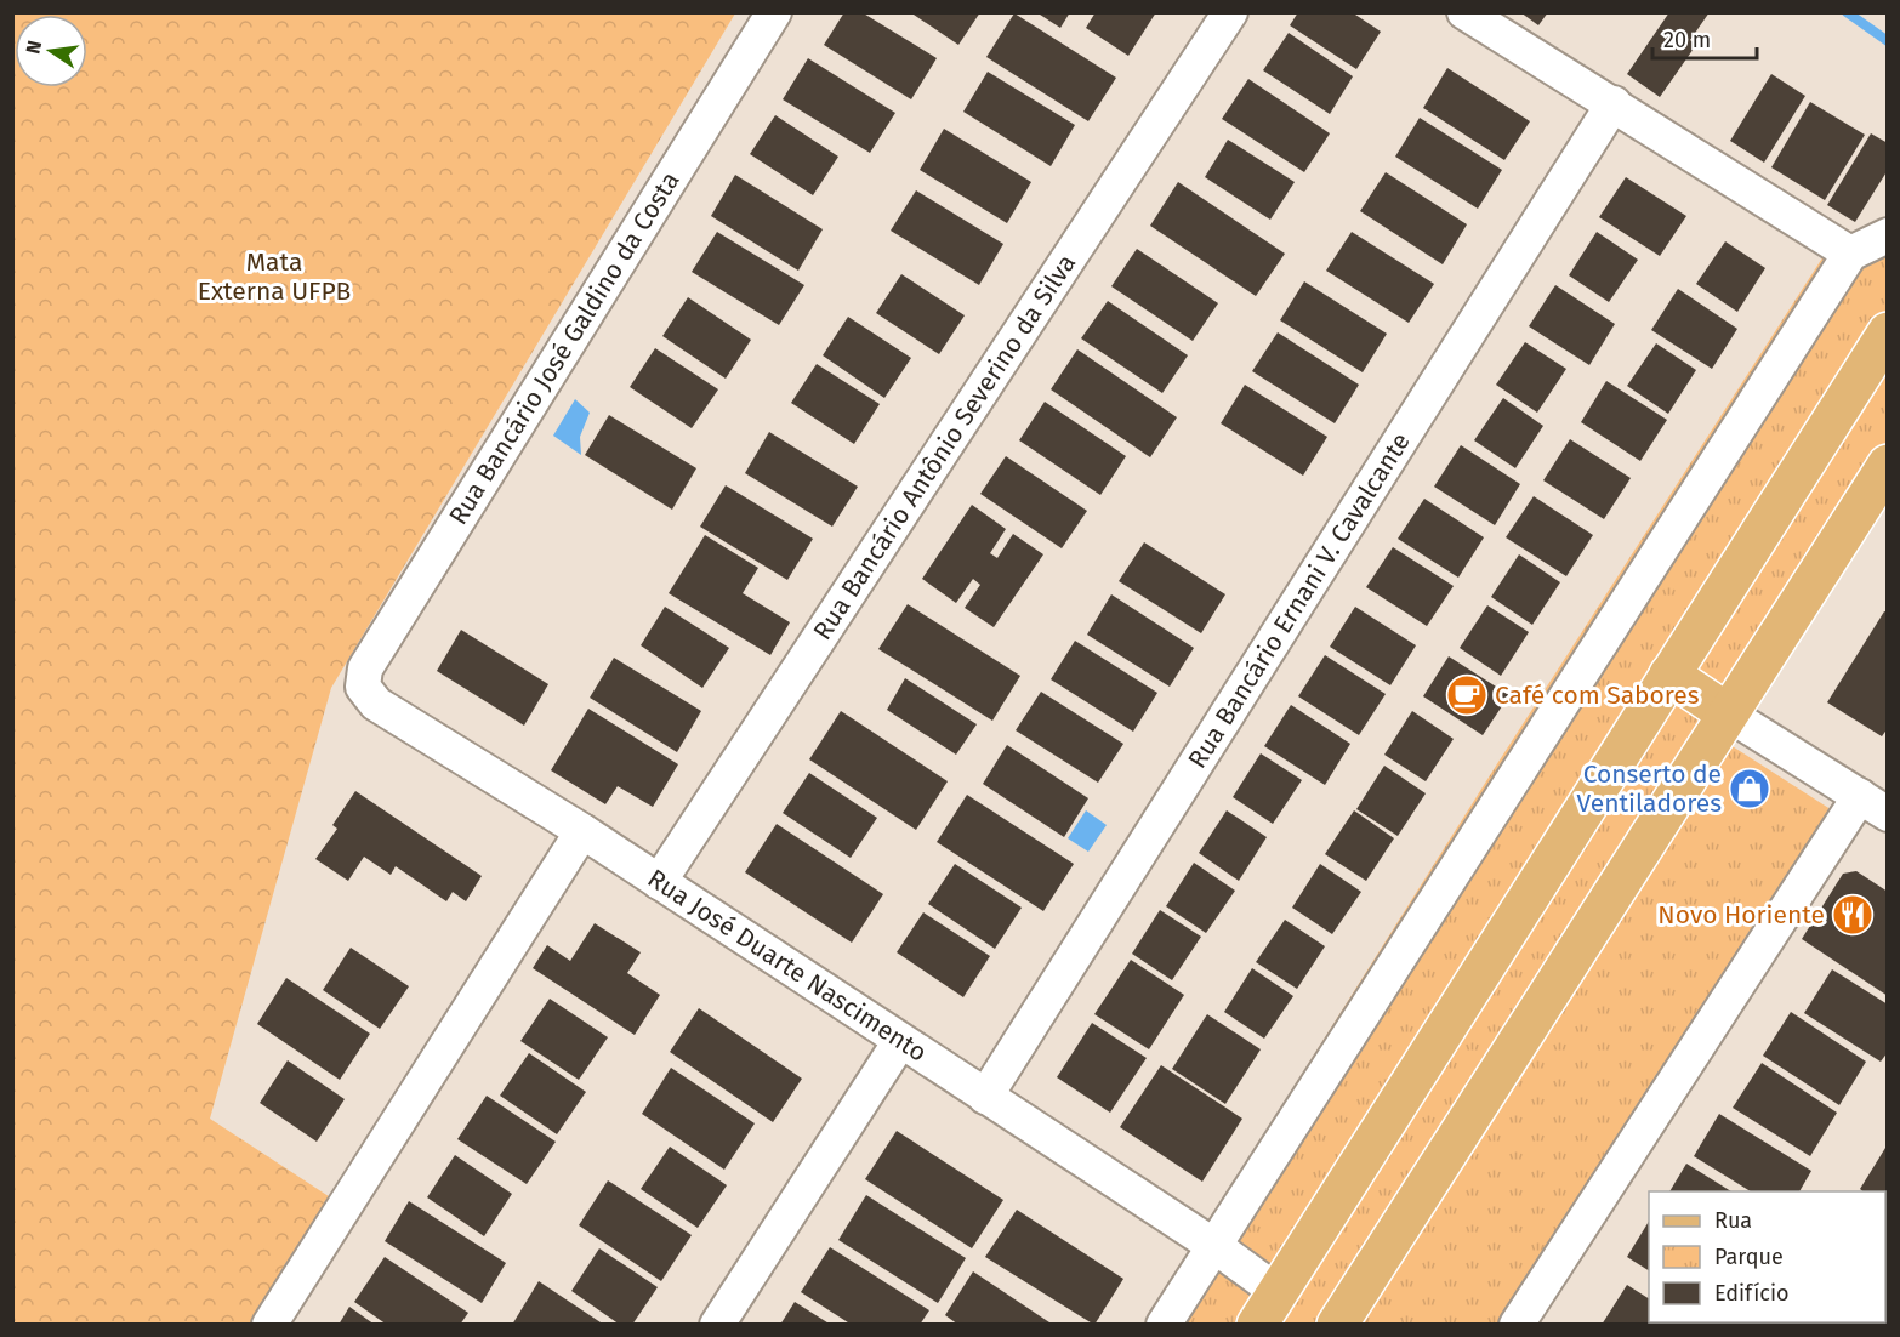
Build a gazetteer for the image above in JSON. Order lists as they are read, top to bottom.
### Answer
{
  "streets": {
    "street": [
      "Rua Bancário José Galdino da Costa",
      "Rua Bancário Antônio Severino da Silva",
      "Rua Bancário Ernani V. Cavalcante",
      "Rua José Duarte Nascimento"
    ]
  },
  "crossings": [
    ["Rua Bancário José Galdino da Costa", "Rua José Duarte Nascimento"],
    ["Rua Bancário Antônio Severino da Silva", "Rua José Duarte Nascimento"],
    ["Rua Bancário Ernani V. Cavalcante", "Rua José Duarte Nascimento"]
  ],
  "parks": ["Mata Externa UFPB"],
  "places": {
    "cafe": ["Café com Sabores"],
    "shop": ["Conserto de Ventiladores"],
    "restaurant": ["Novo Horiente"]
  },
  "legend": ["Rua", "Parque", "Edifício"],
  "scale_bar": "20 m",
  "north": "left"
}
